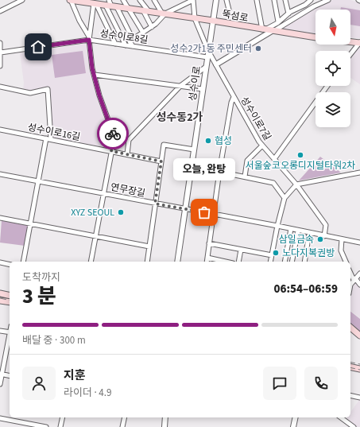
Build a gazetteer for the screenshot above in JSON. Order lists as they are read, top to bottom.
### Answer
{
  "streets": {
    "main road": ["뚝섬로"],
    "street": [
      "성수이로8길",
      "성수이로",
      "성수이로7길",
      "성수이로16길",
      "연무장길"
    ]
  },
  "crossings": [
    ["뚝섬로", "성수이로"],
    ["성수이로8길", "성수이로"],
    ["성수이로", "성수이로7길"],
    ["성수이로", "연무장길"],
    ["성수이로7길", "연무장길"]
  ],
  "districts": ["성수동2가"],
  "places": [
    "성수2가1동 주민센터",
    "협성",
    "서울숲코오롱디지털타워2차",
    "XYZ SEOUL",
    "오늘, 완탕",
    "삼일금속",
    "노다지복권방"
  ],
  "north": "bottom",
  "page": {
    "bubble": "오늘, 완탕",
    "heading": ["3 분", "도착까지", "06:54–06:59"],
    "panel": ["지훈", "라이더 · 4.9"],
    "bar": "배달 중 · 300 m"
  }
}
